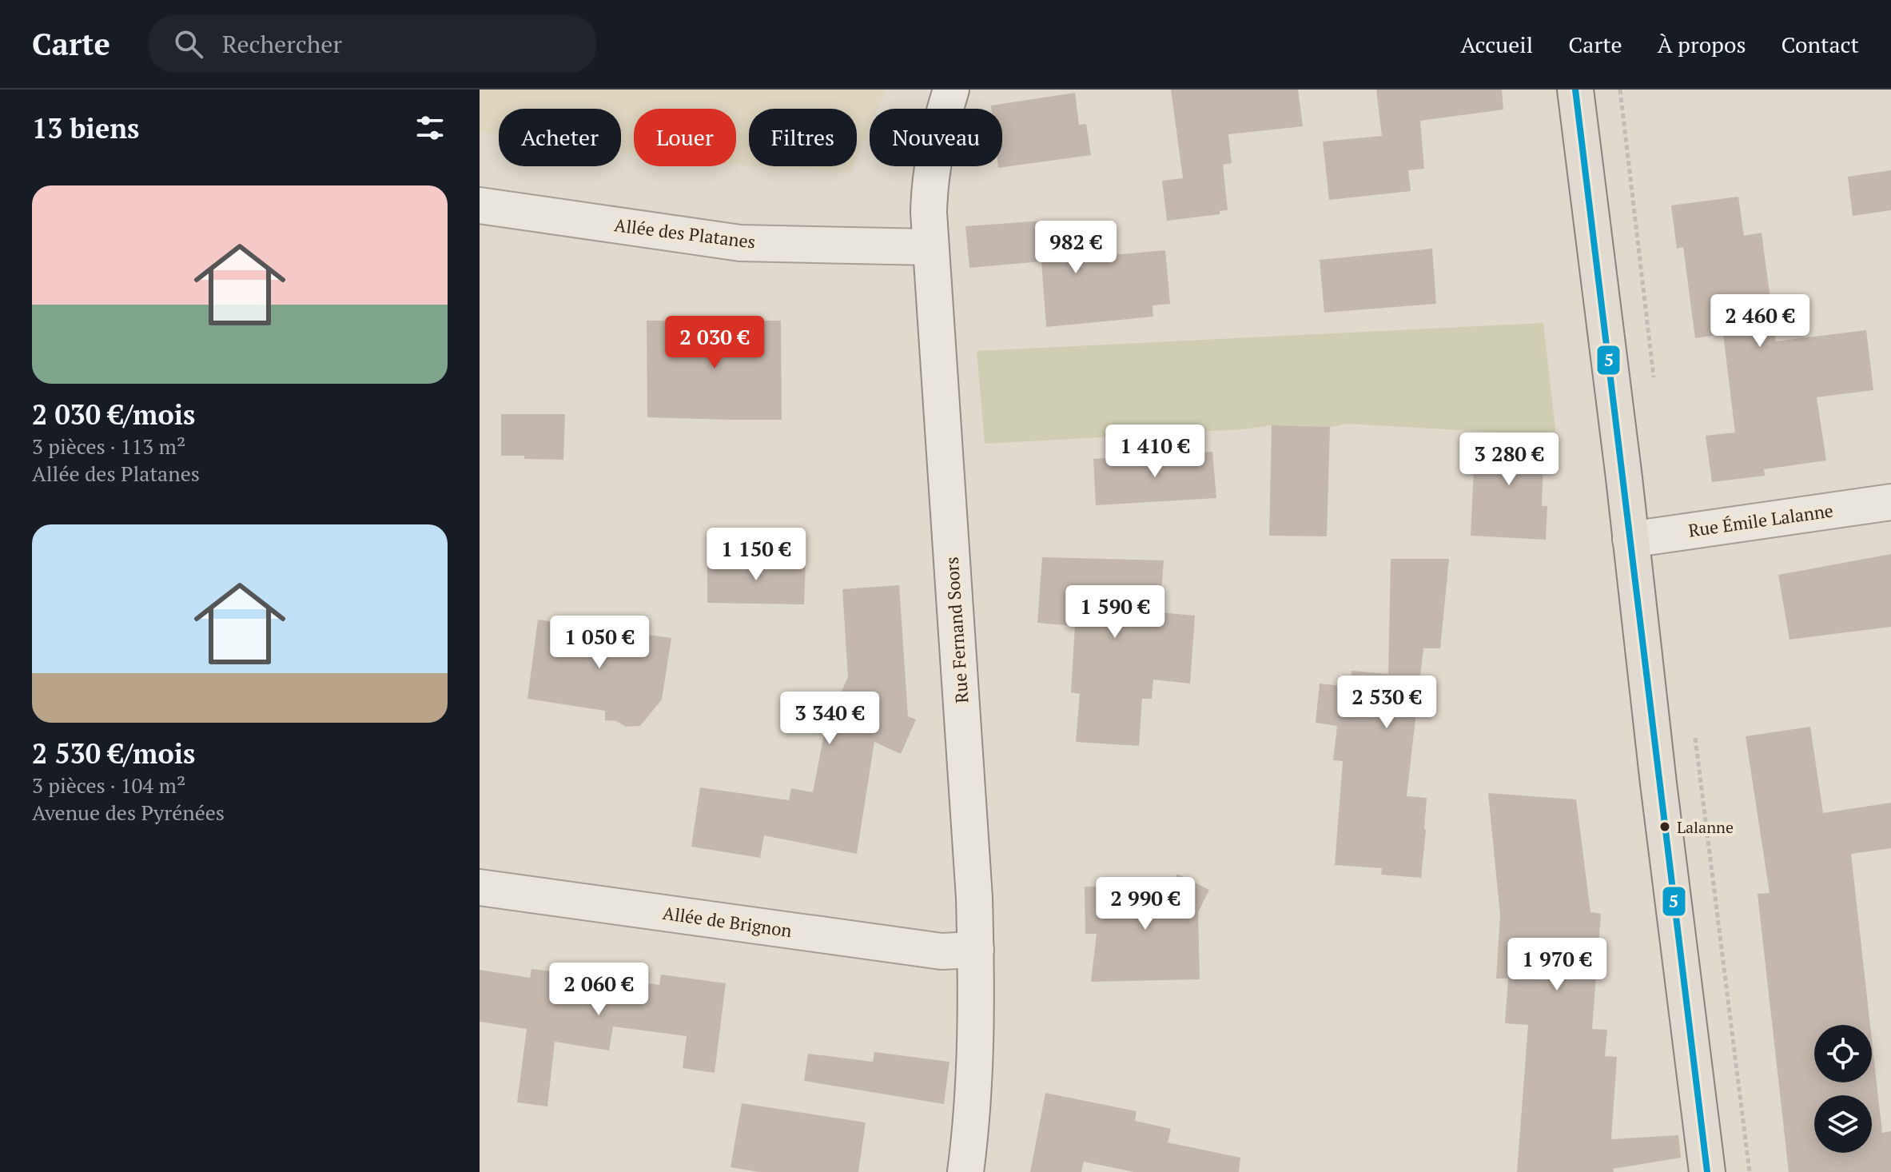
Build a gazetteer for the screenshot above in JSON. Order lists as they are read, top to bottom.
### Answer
{
  "streets": {
    "street": [
      "Allée des Platanes",
      "Rue Émile Lalanne",
      "Rue Fernand Soors",
      "Allée de Brignon"
    ]
  },
  "crossings": [
    ["Allée des Platanes", "Rue Fernand Soors"],
    ["Rue Fernand Soors", "Allée de Brignon"]
  ],
  "places": ["Lalanne"],
  "lines": ["transit line 5"],
  "page": {
    "header": "Carte",
    "search": "Rechercher",
    "nav": [
      "Accueil",
      "Carte",
      "À propos",
      "Contact"
    ],
    "heading": "13 biens",
    "chip": [
      "Acheter",
      "Louer",
      "Filtres",
      "Nouveau"
    ],
    "list": [
      {
        "name": "2 030 €/mois",
        "note": "3 pièces · 113 m² · Allée des Platanes"
      },
      {
        "name": "2 530 €/mois",
        "note": "3 pièces · 104 m² · Avenue des Pyrénées"
      }
    ],
    "price": [
      "982 €",
      "2 460 €",
      "2 030 €",
      "1 410 €",
      "3 280 €",
      "1 150 €",
      "1 590 €",
      "1 050 €",
      "2 530 €",
      "3 340 €",
      "2 990 €",
      "1 970 €",
      "2 060 €"
    ]
  }
}
